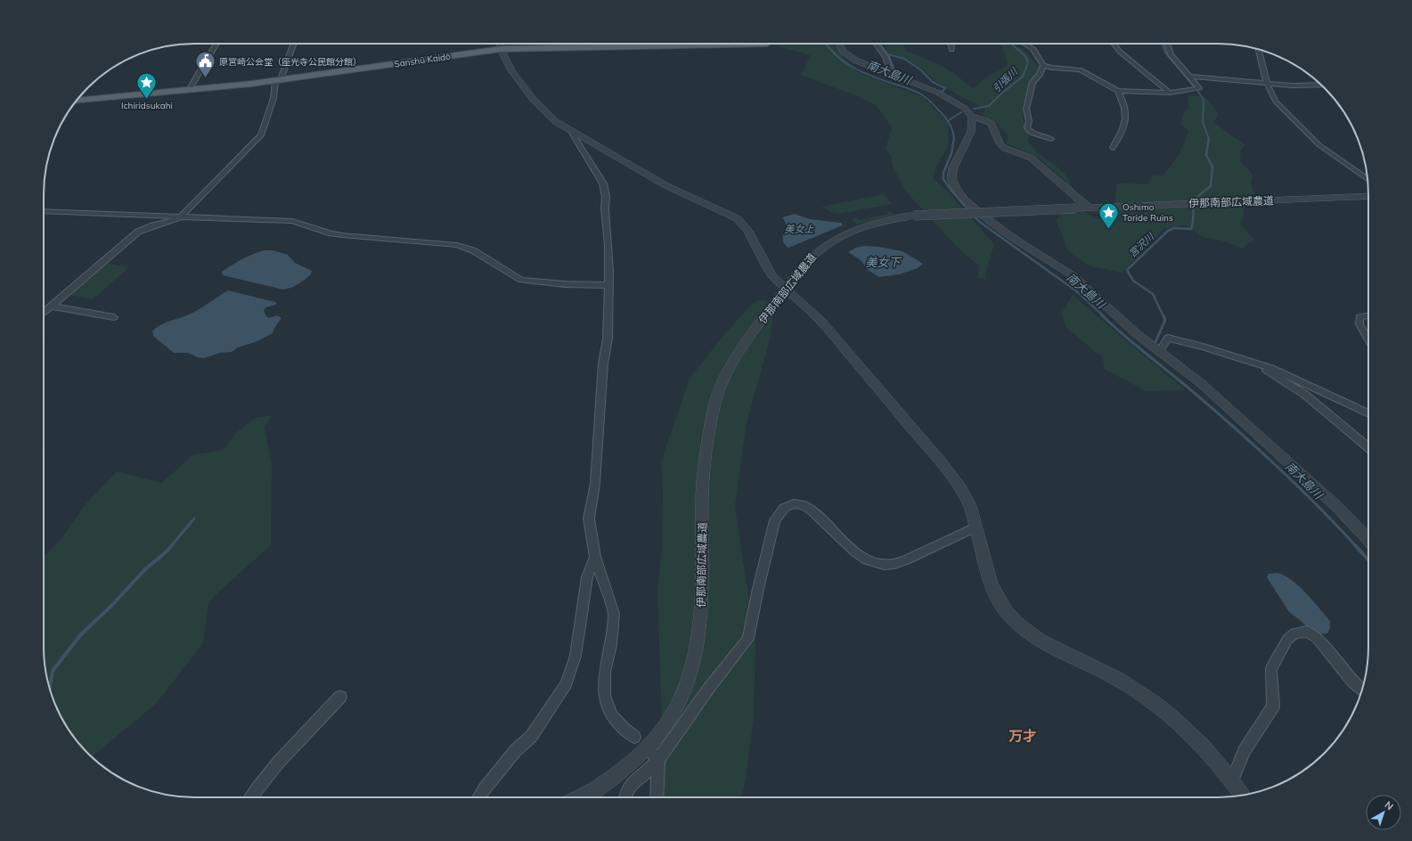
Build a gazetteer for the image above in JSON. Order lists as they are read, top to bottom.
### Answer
{
  "streets": {
    "main road": ["Sanshū Kaidō"],
    "street": ["伊那南部広域農道"]
  },
  "districts": ["万才"],
  "water": [
    "南大島川",
    "引張川",
    "美女上",
    "宮沢川",
    "美女下"
  ],
  "places": {
    "public building": ["原宮崎公会堂（座光寺公民館分館）"],
    "place": ["Ichiridsukahi", "Oshimo Toride Ruins"]
  },
  "north": "top right"
}
